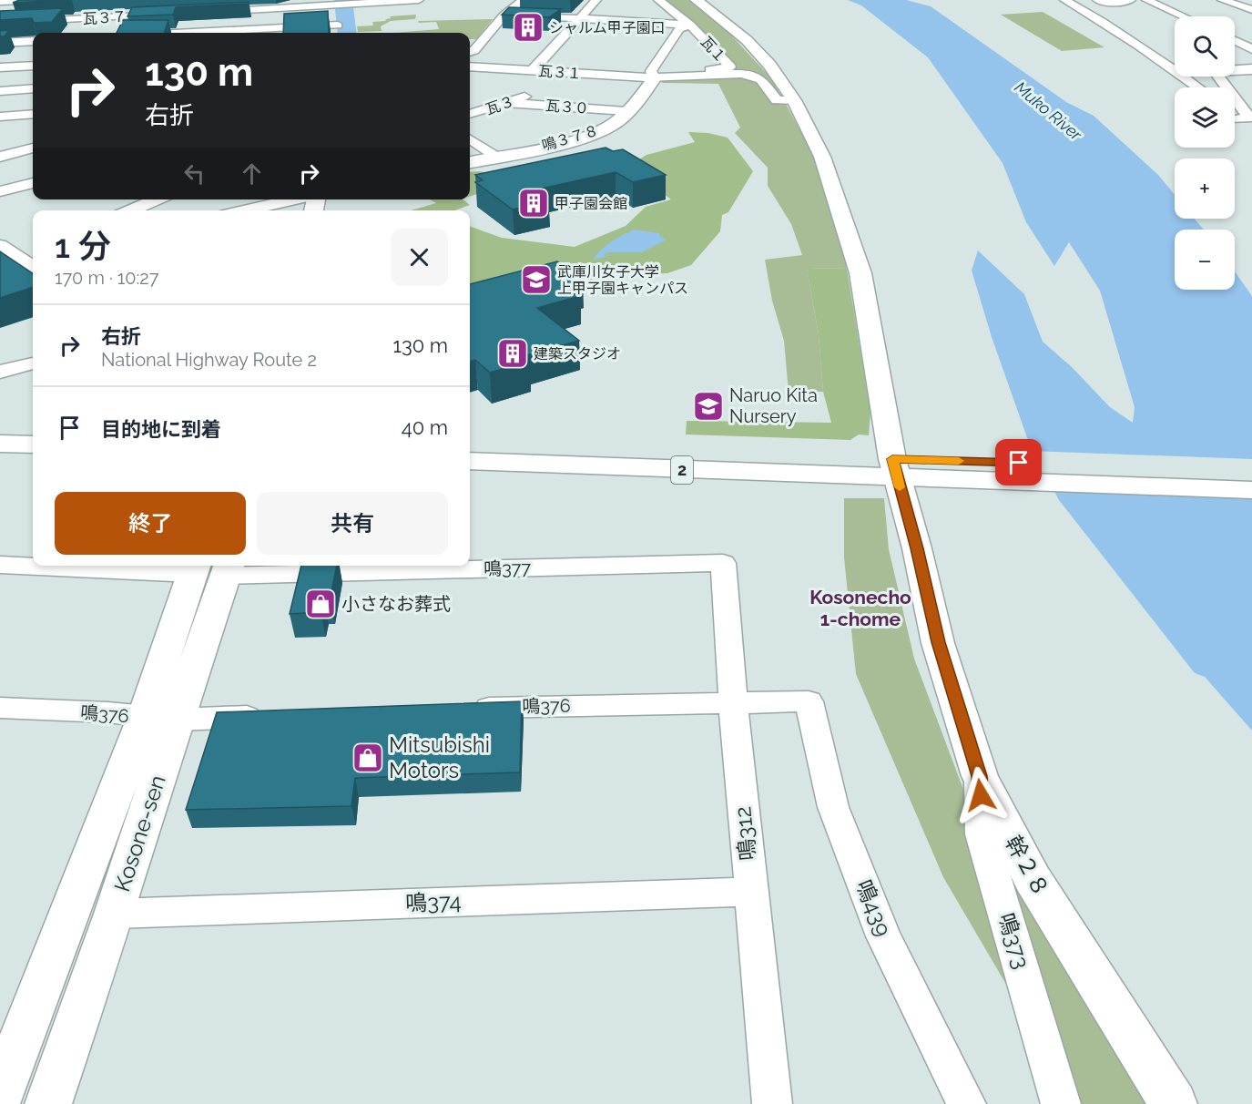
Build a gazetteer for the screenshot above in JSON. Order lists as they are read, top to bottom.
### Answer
{
  "streets": {
    "main road": [
      "鳴３７８",
      "2",
      "Kosone-sen",
      "幹２８"
    ],
    "street": [
      "瓦３７",
      "瓦１",
      "瓦３１",
      "瓦３",
      "瓦３０",
      "鳴377",
      "鳴376",
      "鳴312",
      "鳴374",
      "鳴439",
      "鳴373"
    ]
  },
  "crossings": [
    ["瓦１", "瓦３１"],
    ["瓦１", "鳴３７８"],
    ["瓦３１", "瓦３"],
    ["瓦３１", "鳴３７８"],
    ["瓦３", "瓦３０"],
    ["瓦３０", "鳴３７８"],
    ["2", "幹２８"],
    ["鳴377", "Kosone-sen"],
    ["鳴377", "鳴312"],
    ["鳴376", "Kosone-sen"],
    ["鳴376", "鳴312"],
    ["鳴376", "鳴439"],
    ["Kosone-sen", "鳴374"],
    ["鳴312", "鳴374"],
    ["幹２８", "鳴373"]
  ],
  "districts": ["Kosonecho 1-chome"],
  "water": ["Muko River"],
  "places": {
    "building": ["シャルム甲子園口", "甲子園会館", "建築スタジオ"],
    "school or university": ["武庫川女子大学 上甲子園キャンパス", "Naruo Kita Nursery"],
    "shop": ["小さなお葬式", "Mitsubishi Motors"]
  },
  "page": {
    "map_buttons": ["+", "−"],
    "turn": ["130 m", "右折"],
    "heading": ["1 分", "170 m · 10:27"],
    "list": [
      {
        "name": "右折",
        "note": "National Highway Route 2",
        "value": "130 m"
      },
      {
        "name": "目的地に到着",
        "value": "40 m"
      }
    ],
    "buttons": ["終了", "共有"]
  }
}
